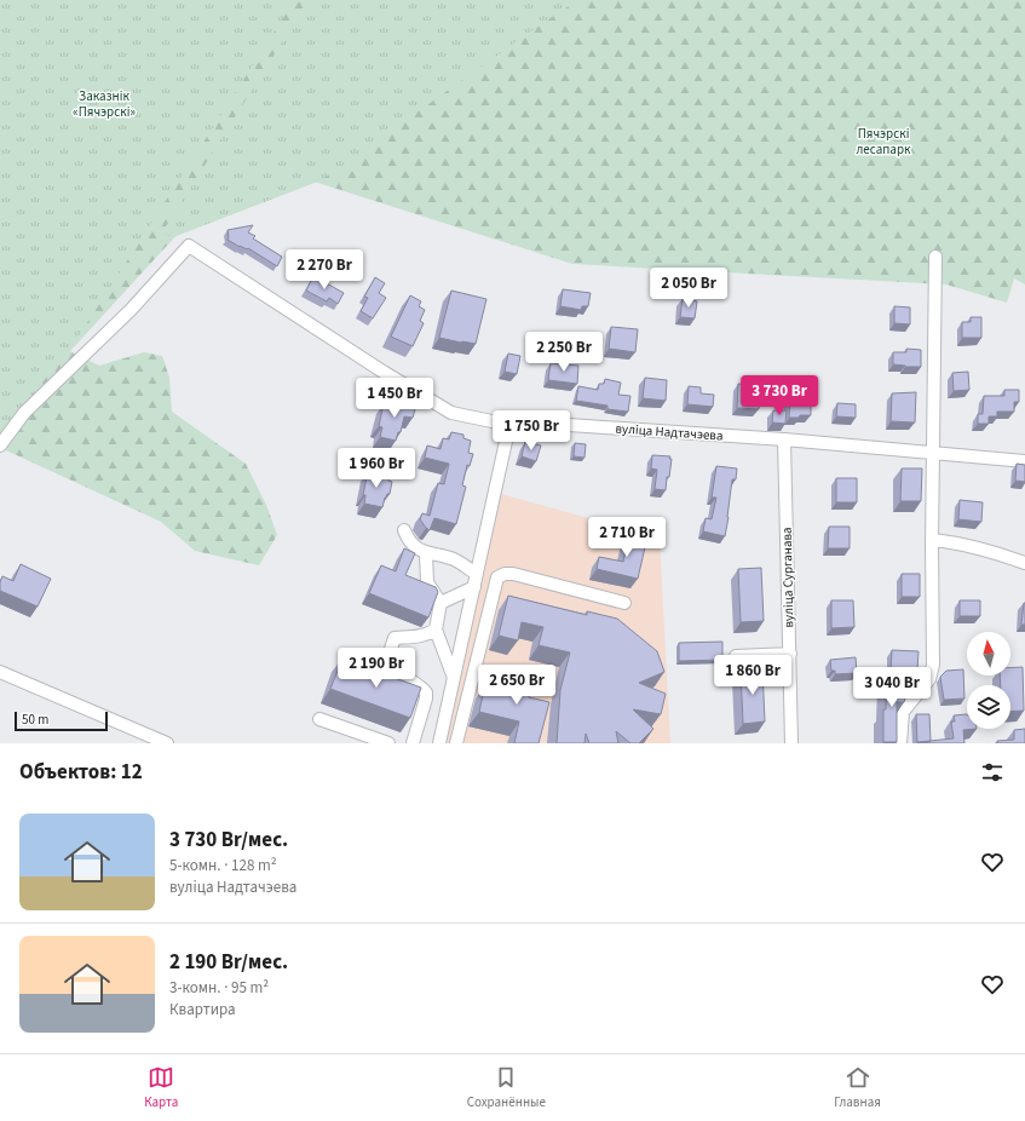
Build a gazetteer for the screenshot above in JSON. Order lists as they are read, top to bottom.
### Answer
{
  "streets": {
    "street": ["вуліца Надтачэева", "вуліца Сурганава"]
  },
  "crossings": [
    ["вуліца Надтачэева", "вуліца Сурганава"]
  ],
  "parks": ["Заказнік «Пячэрскі»", "Пячэрскі лесапарк"],
  "scale_bar": "50 m",
  "north": "top",
  "page": {
    "price": [
      "2 270 Br",
      "2 050 Br",
      "2 250 Br",
      "3 730 Br",
      "1 450 Br",
      "1 750 Br",
      "1 960 Br",
      "2 710 Br",
      "2 190 Br",
      "1 860 Br",
      "2 650 Br",
      "3 040 Br"
    ],
    "scale": "50 m",
    "heading": "Объектов: 12",
    "list": [
      {
        "name": "3 730 Br/мес.",
        "note": "5-комн. · 128 m² · вуліца Надтачэева"
      },
      {
        "name": "2 190 Br/мес.",
        "note": "3-комн. · 95 m² · Квартира"
      }
    ],
    "tabs": ["Карта", "Сохранённые", "Главная"]
  }
}
